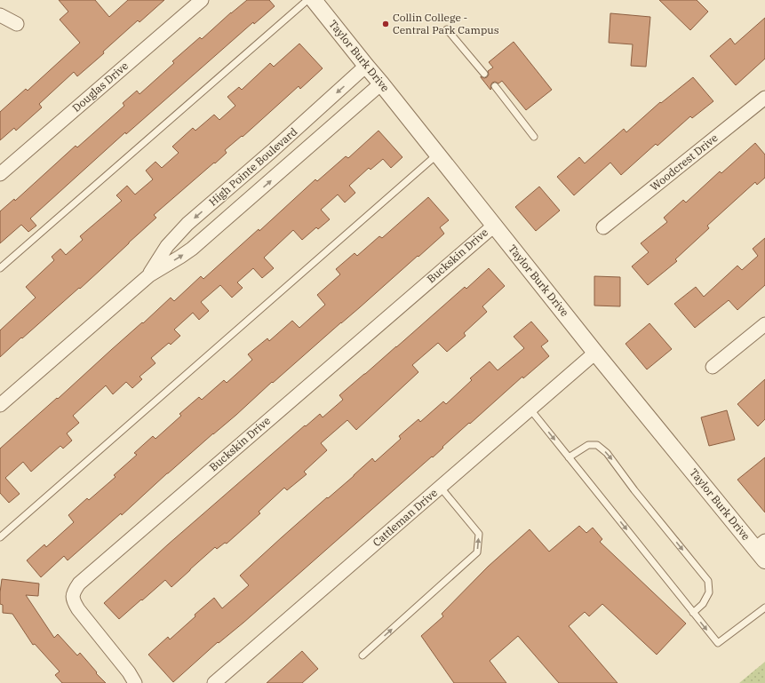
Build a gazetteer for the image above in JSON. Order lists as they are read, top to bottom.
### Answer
{
  "streets": {
    "street": [
      "Taylor Burk Drive",
      "Douglas Drive",
      "Woodcrest Drive",
      "High Pointe Boulevard",
      "Buckskin Drive",
      "Cattleman Drive"
    ]
  },
  "crossings": [
    ["Taylor Burk Drive", "High Pointe Boulevard"],
    ["Taylor Burk Drive", "Buckskin Drive"],
    ["Taylor Burk Drive", "Cattleman Drive"]
  ],
  "places": ["Collin College - Central Park Campus"]
}
